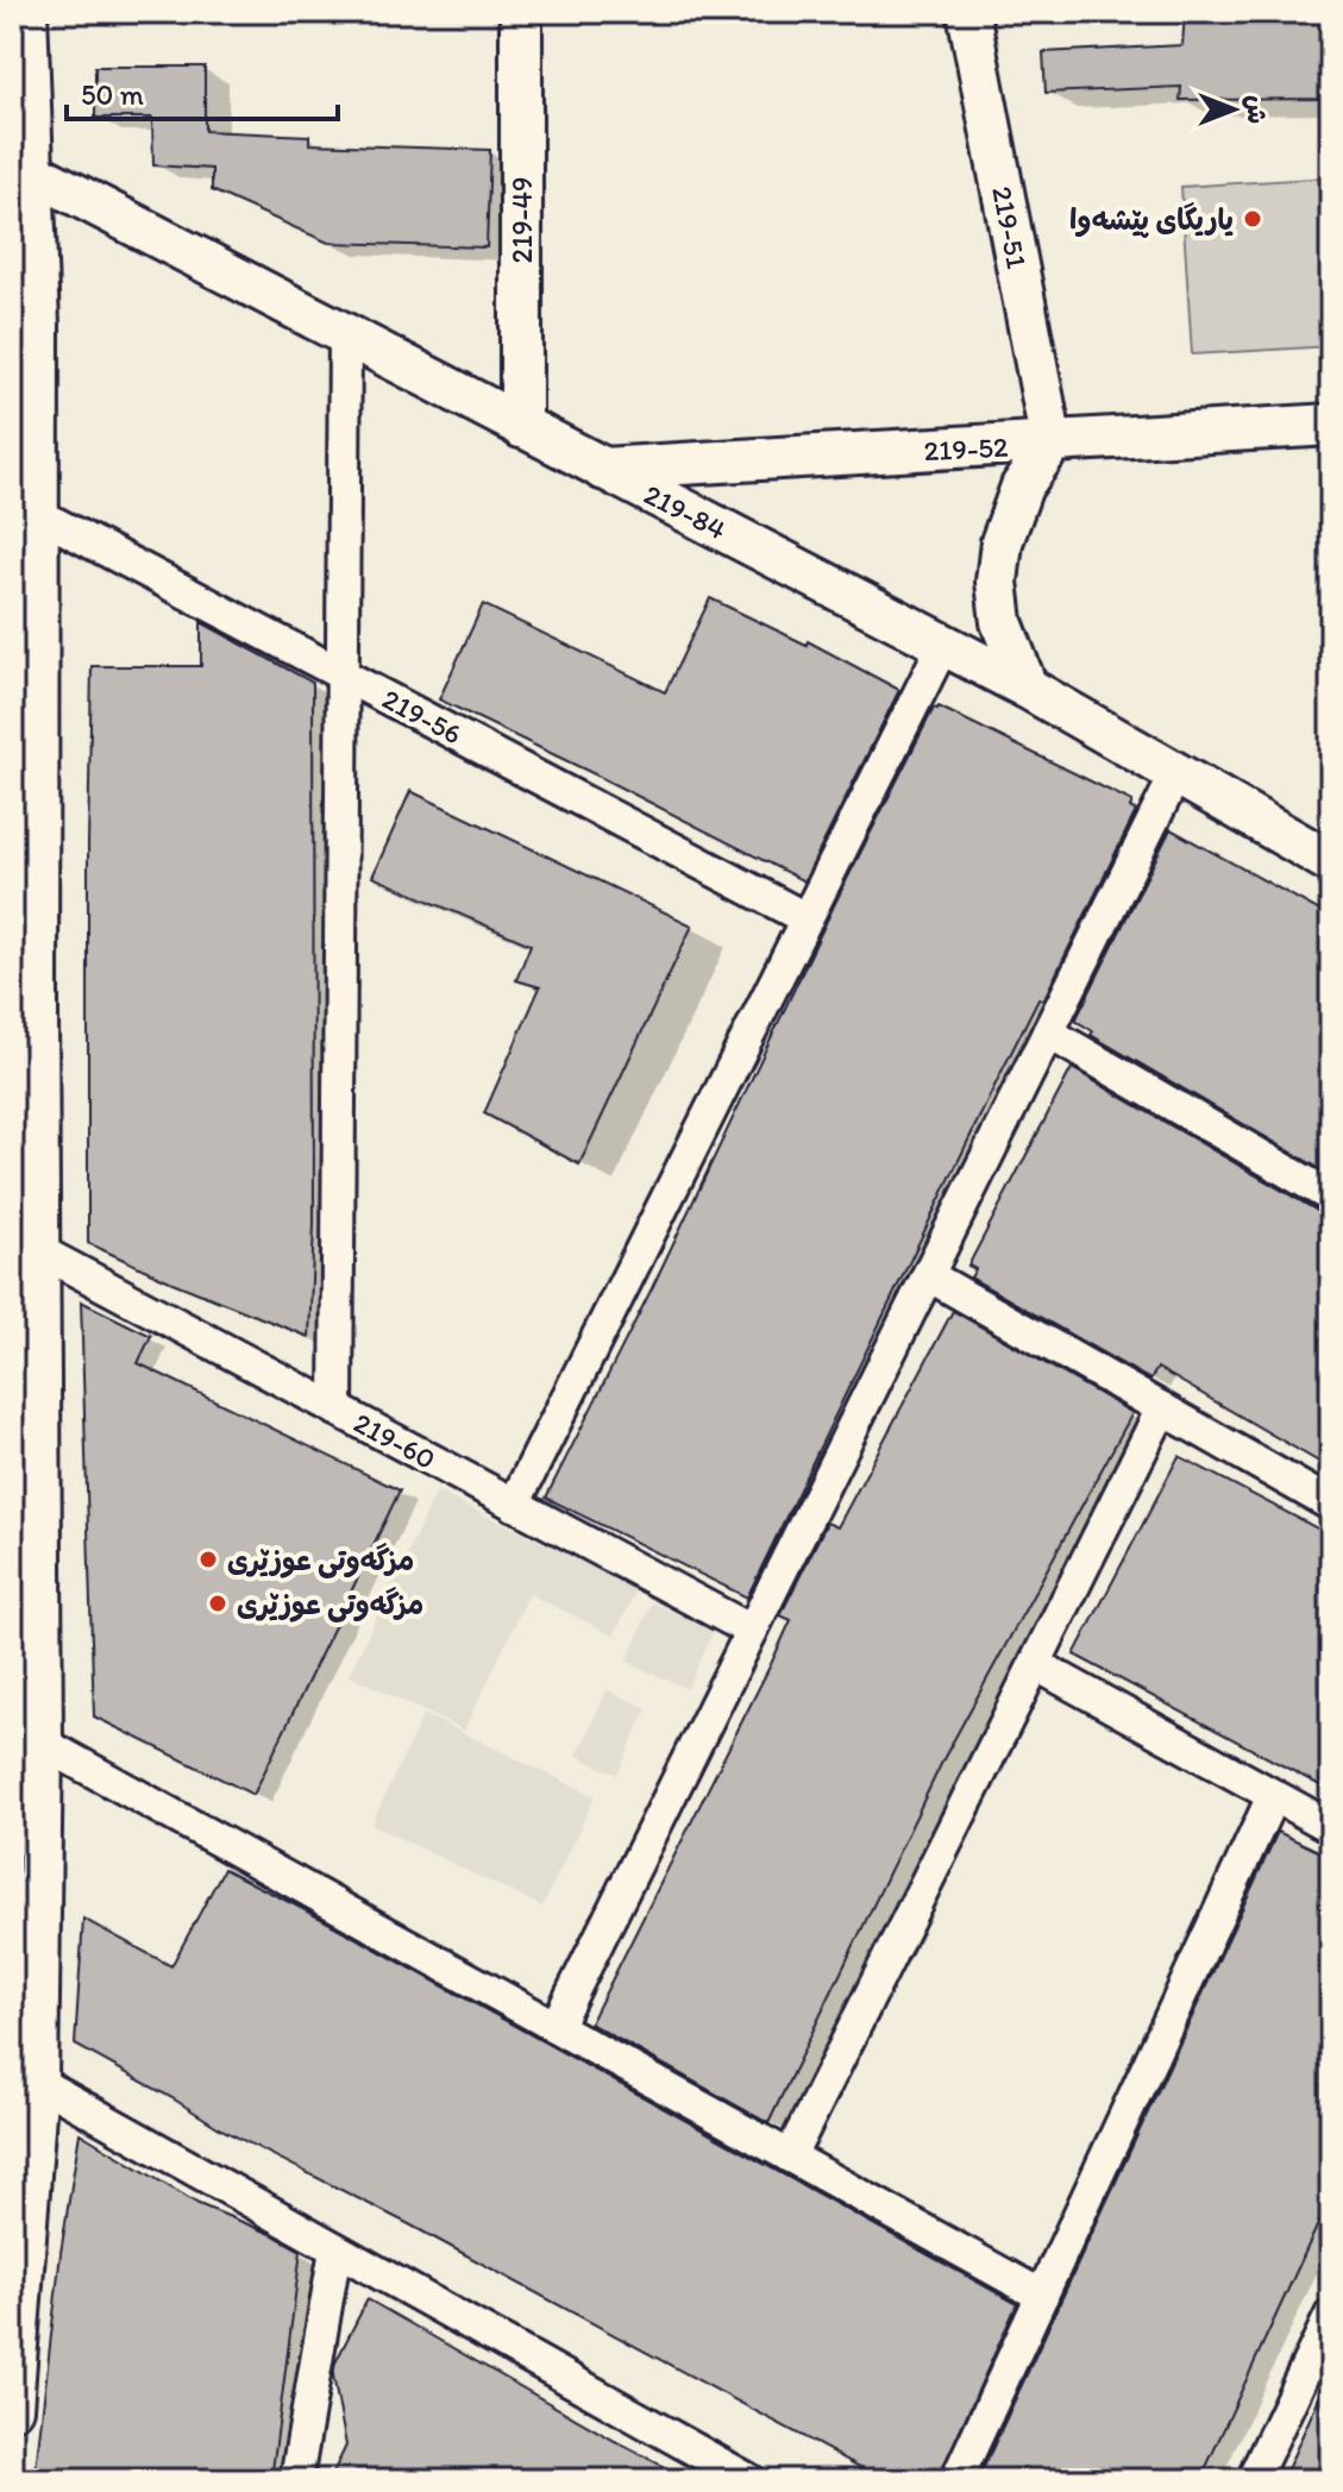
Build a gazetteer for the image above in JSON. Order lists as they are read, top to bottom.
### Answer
{
  "streets": {
    "street": [
      "219-49",
      "219-51",
      "219-52",
      "219-84",
      "219-56",
      "219-60"
    ]
  },
  "crossings": [
    ["219-49", "219-84"],
    ["219-51", "219-52"],
    ["219-52", "219-84"]
  ],
  "places": ["یاریگای پێشەوا", "مزگەوتی عوزێری", "مزگه‌وتی عوزێری"],
  "scale_bar": "50 m",
  "north": "right"
}
